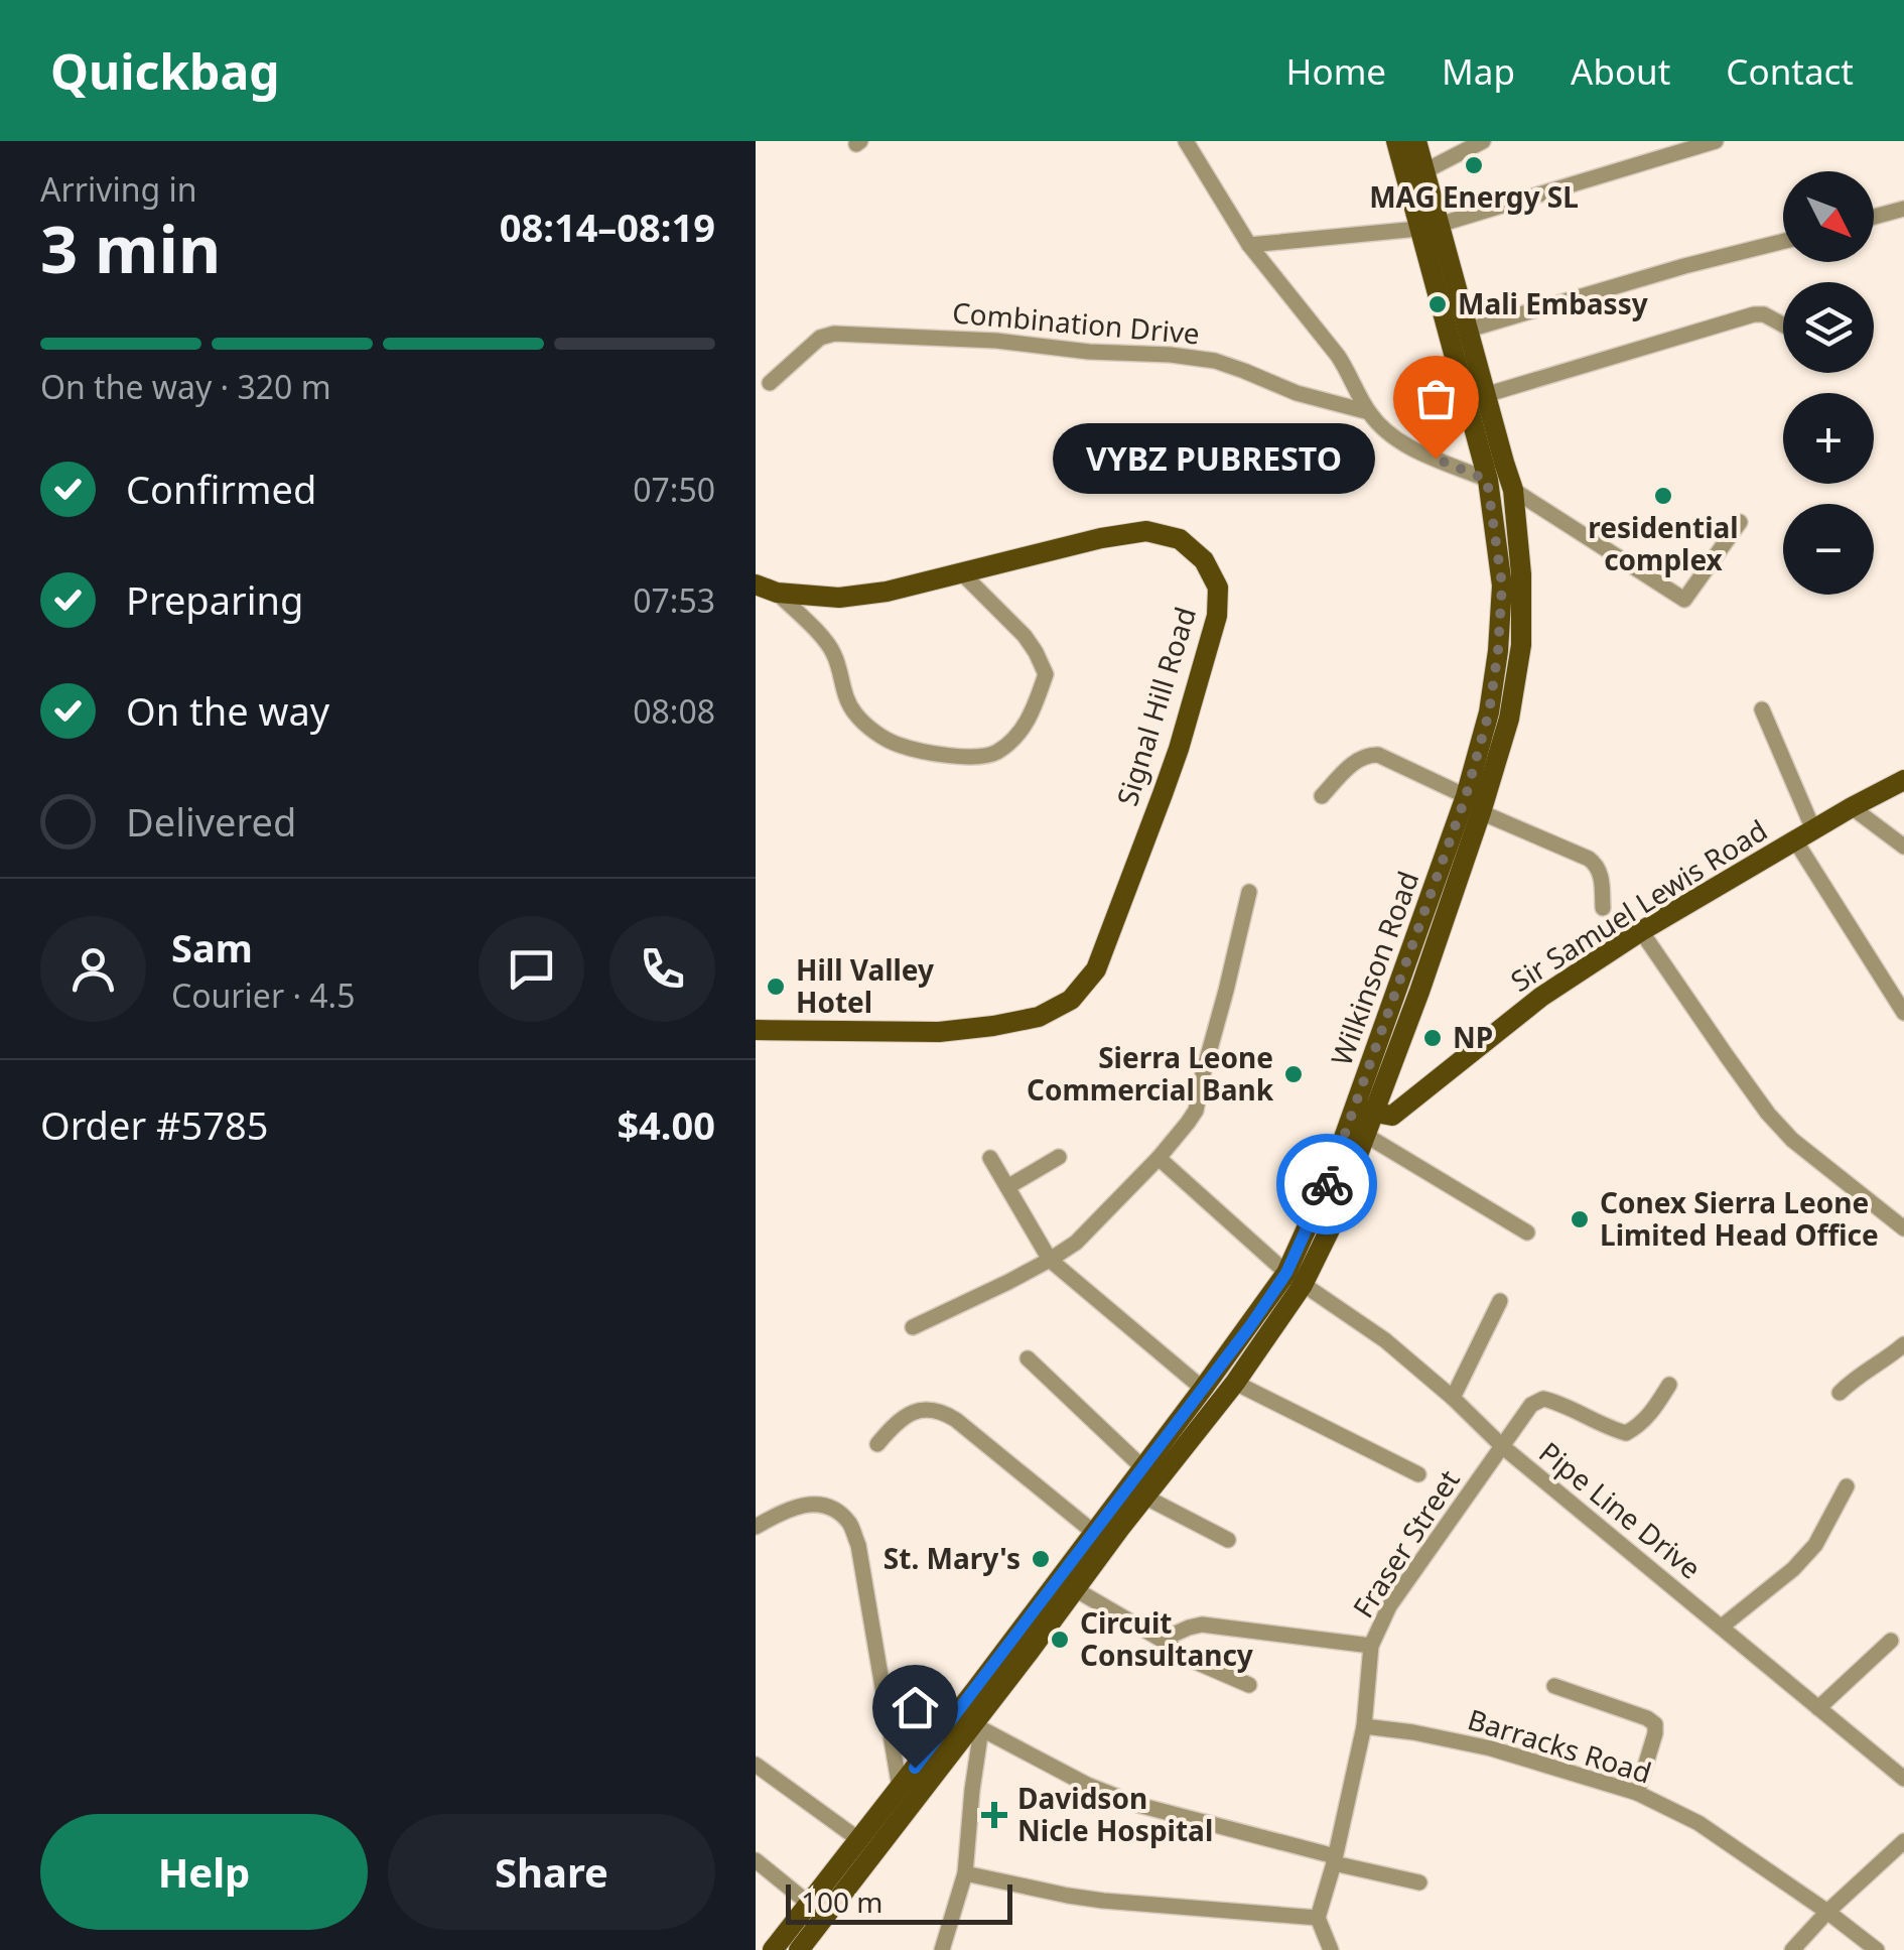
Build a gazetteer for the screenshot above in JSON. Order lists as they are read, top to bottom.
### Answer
{
  "streets": {
    "main road": ["Signal Hill Road", "Sir Samuel Lewis Road", "Wilkinson Road"],
    "street": [
      "Combination Drive",
      "Pipe Line Drive",
      "Fraser Street",
      "Barracks Road"
    ]
  },
  "crossings": [
    ["Combination Drive", "Wilkinson Road"],
    ["Sir Samuel Lewis Road", "Wilkinson Road"],
    ["Wilkinson Road", "Pipe Line Drive"],
    ["Pipe Line Drive", "Fraser Street"],
    ["Fraser Street", "Barracks Road"]
  ],
  "places": {
    "other": [
      "MAG Energy SL",
      "Mali Embassy",
      "VYBZ PUBRESTO",
      "residential complex",
      "Hill Valley Hotel",
      "NP",
      "Sierra Leone Commercial Bank",
      "Conex Sierra Leone Limited Head Office",
      "St. Mary's",
      "Circuit Consultancy"
    ],
    "health": ["Davidson Nicle Hospital"]
  },
  "scale_bar": "100 m",
  "north": "bottom right",
  "page": {
    "header": "Quickbag",
    "nav": [
      "Home",
      "Map",
      "About",
      "Contact"
    ],
    "heading": ["3 min", "Arriving in", "08:14–08:19"],
    "panel": [
      "Sam",
      "Courier · 4.5",
      "Order #5785",
      "$4.00"
    ],
    "map_buttons": ["+", "−"],
    "bar": "On the way · 320 m",
    "bubble": "VYBZ PUBRESTO",
    "list": [
      ["Confirmed", "07:50"],
      ["Preparing", "07:53"],
      ["On the way", "08:08"],
      "Delivered"
    ],
    "buttons": ["Help", "Share"],
    "scale": "100 m"
  }
}
